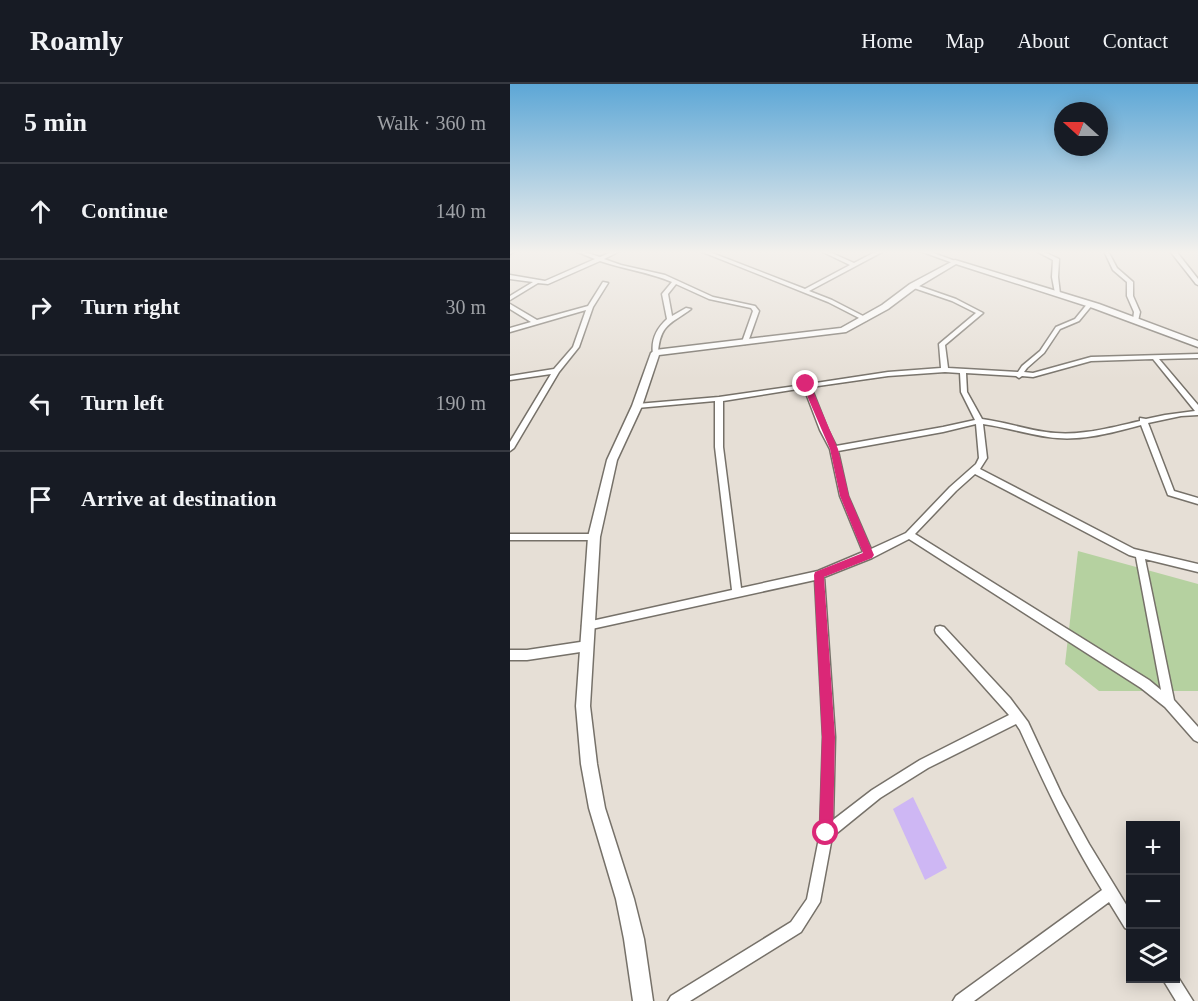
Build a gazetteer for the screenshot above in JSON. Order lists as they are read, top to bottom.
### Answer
{
  "north": "left",
  "page": {
    "header": "Roamly",
    "nav": [
      "Home",
      "Map",
      "About",
      "Contact"
    ],
    "heading": ["5 min", "Walk · 360 m"],
    "list": [
      ["Continue", "140 m"],
      ["Turn right", "30 m"],
      ["Turn left", "190 m"],
      "Arrive at destination"
    ],
    "map_buttons": ["+", "−"]
  }
}
